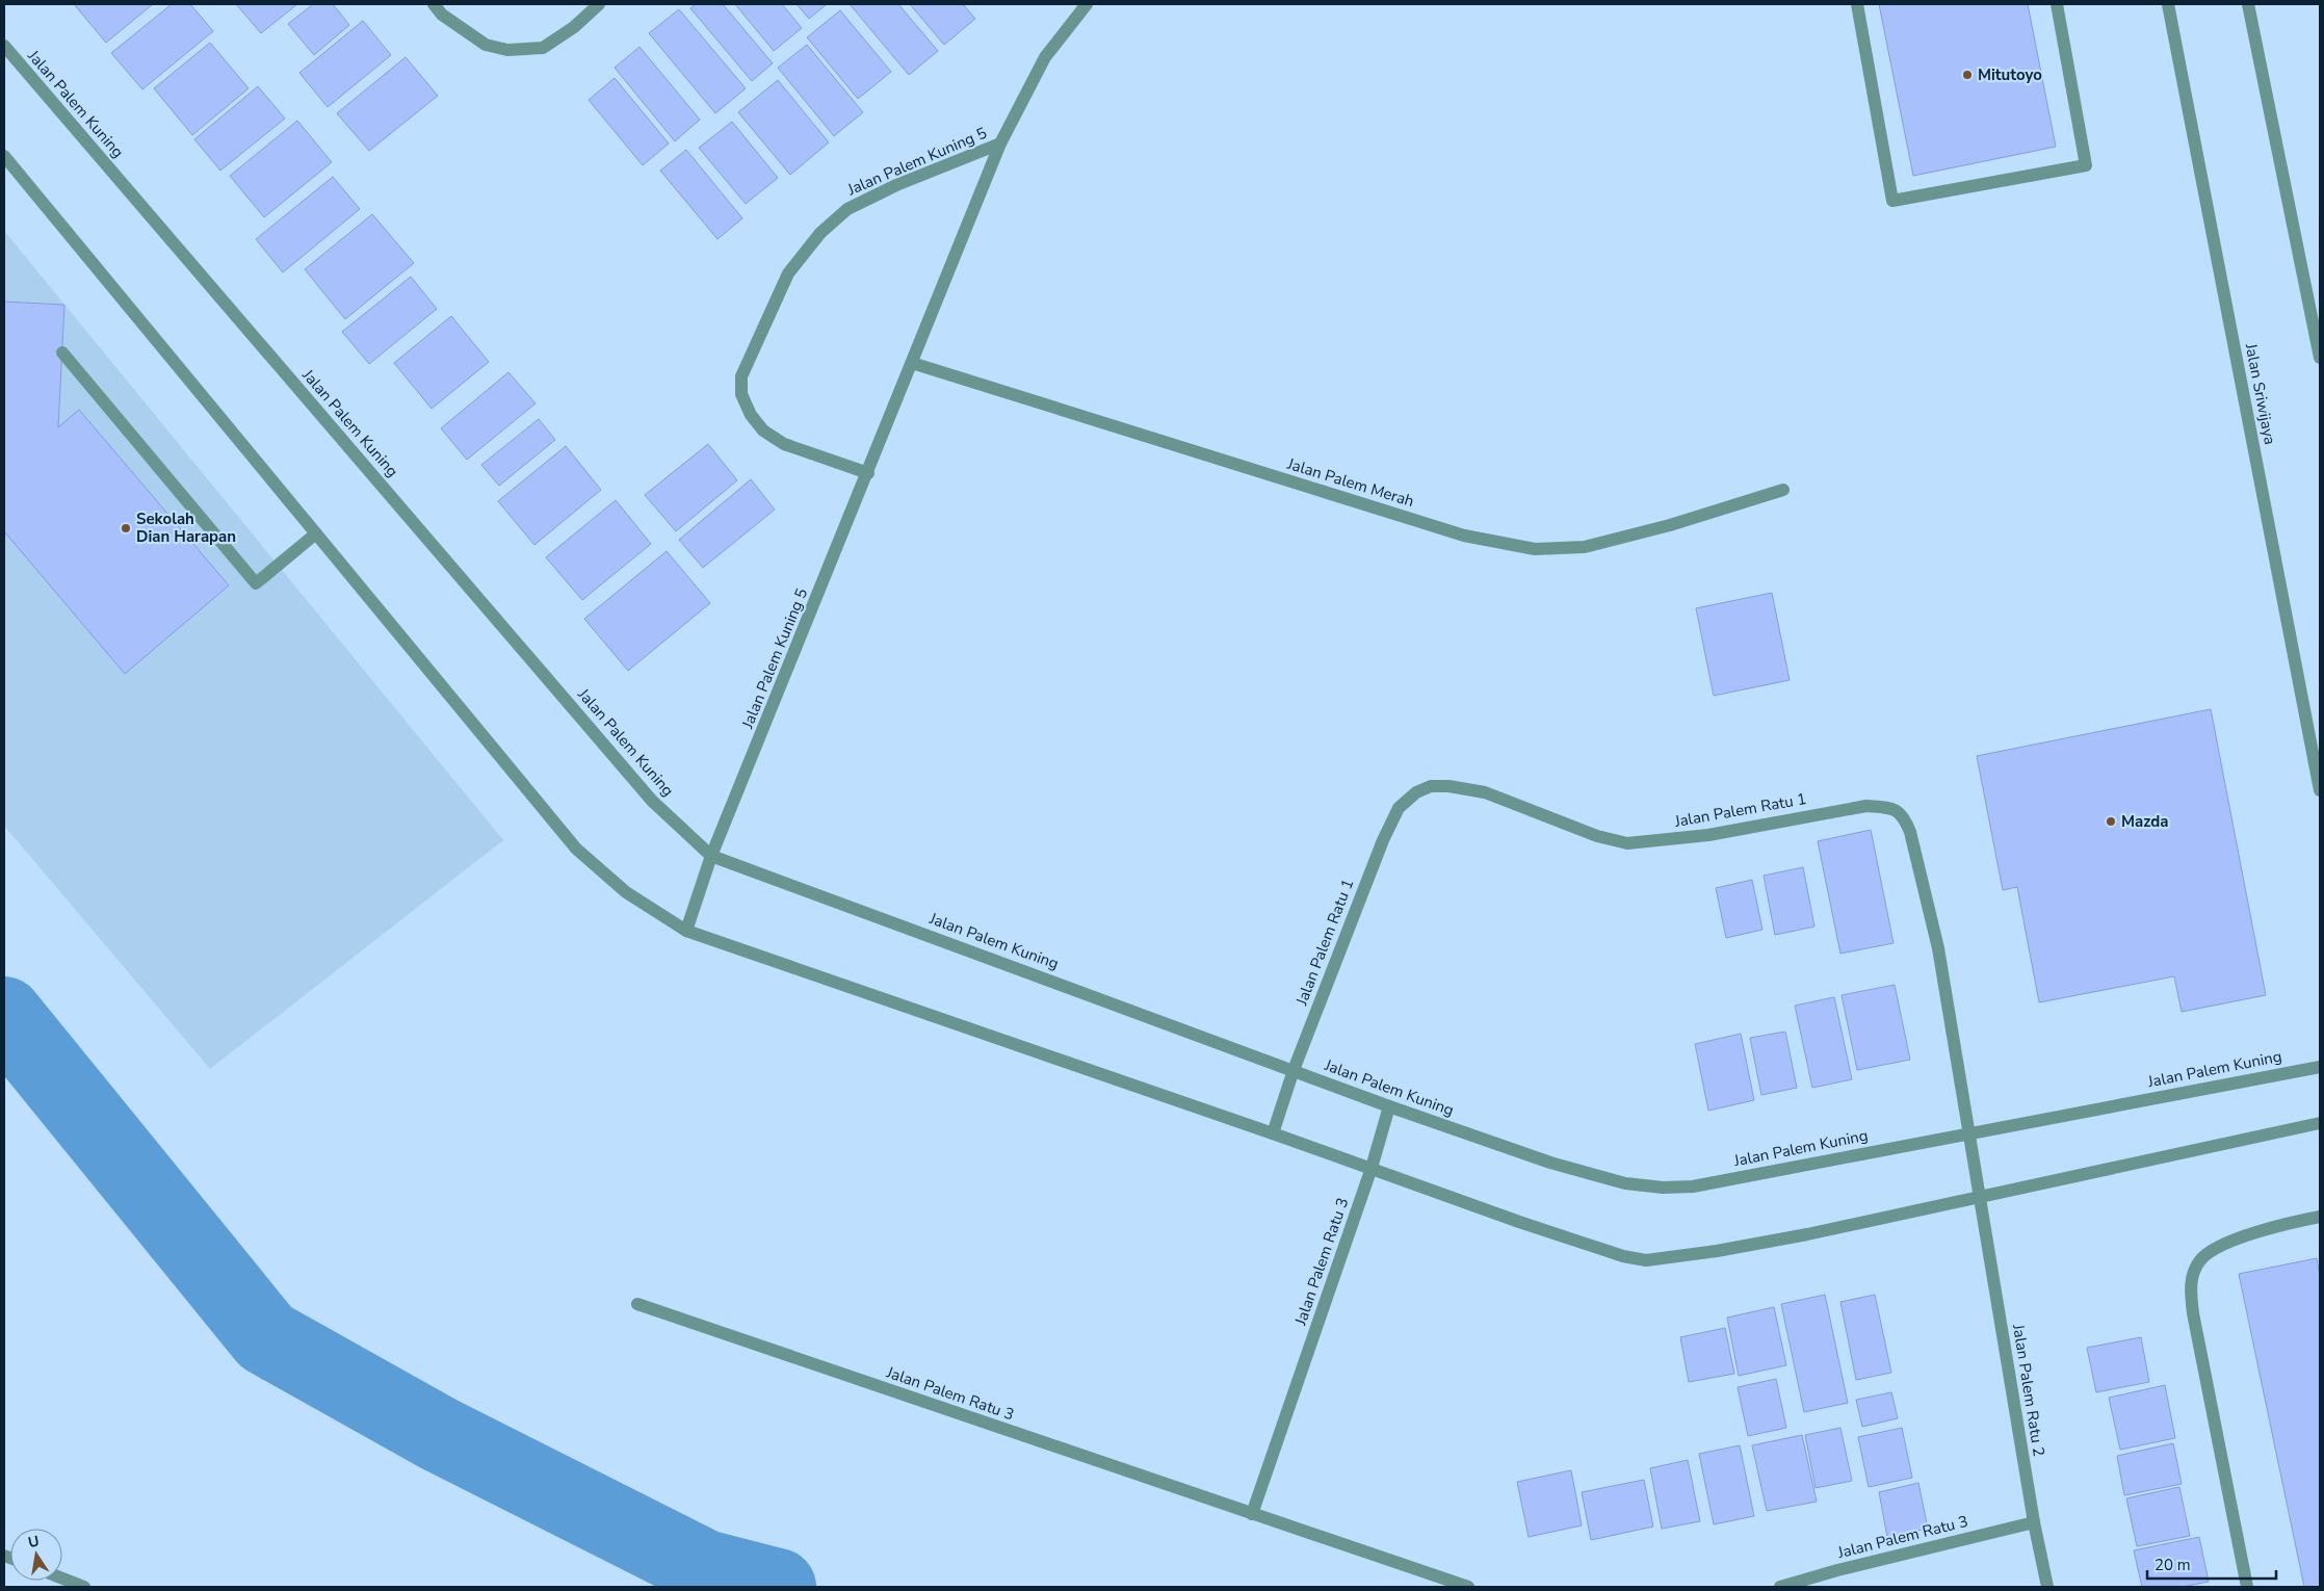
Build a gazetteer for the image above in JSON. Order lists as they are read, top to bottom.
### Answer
{
  "streets": {
    "street": [
      "Jalan Palem Kuning",
      "Jalan Palem Kuning 5",
      "Jalan Sriwijaya",
      "Jalan Palem Merah",
      "Jalan Palem Ratu 1",
      "Jalan Palem Ratu 3",
      "Jalan Palem Ratu 2"
    ]
  },
  "crossings": [
    ["Jalan Palem Kuning", "Jalan Palem Kuning 5"],
    ["Jalan Palem Kuning", "Jalan Palem Ratu 1"],
    ["Jalan Palem Kuning", "Jalan Palem Ratu 3"],
    ["Jalan Palem Kuning 5", "Jalan Palem Merah"],
    ["Jalan Palem Ratu 1", "Jalan Palem Ratu 2"],
    ["Jalan Palem Ratu 3", "Jalan Palem Ratu 2"]
  ],
  "places": ["Mitutoyo", "Sekolah Dian Harapan", "Mazda"],
  "scale_bar": "20 m",
  "north": "top"
}
